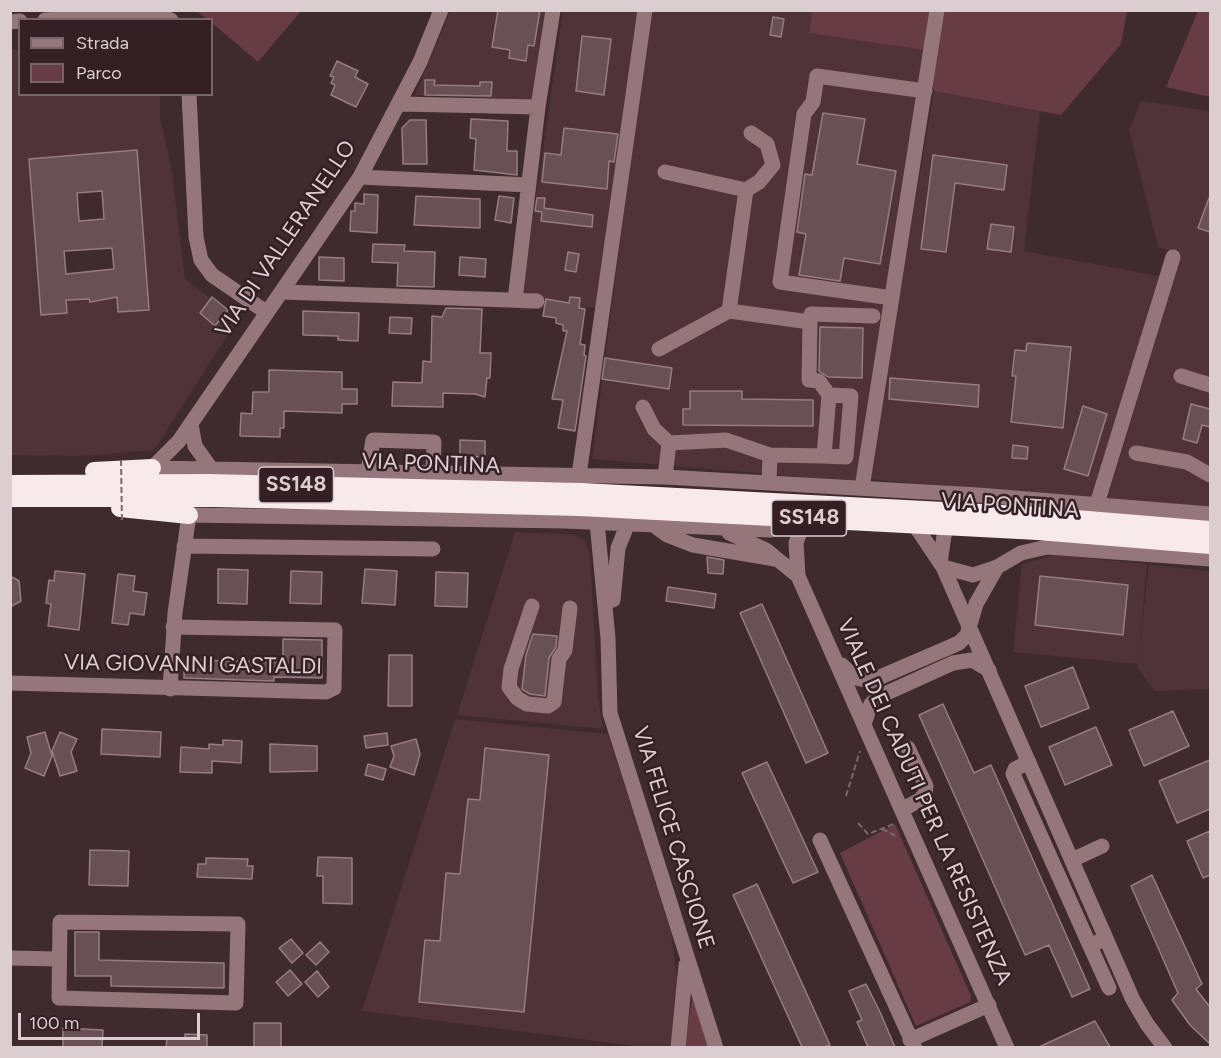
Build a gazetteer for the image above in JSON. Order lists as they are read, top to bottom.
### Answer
{
  "streets": {
    "highway": ["VIA PONTINA", "SS148"],
    "street": [
      "VIA DI VALLERANELLO",
      "VIA GIOVANNI GASTALDI",
      "VIALE DEI CADUTI PER LA RESISTENZA",
      "VIA FELICE CASCIONE"
    ]
  },
  "crossings": [
    ["VIA DI VALLERANELLO", "VIA PONTINA"],
    ["VIA PONTINA", "VIALE DEI CADUTI PER LA RESISTENZA"]
  ],
  "legend": ["Strada", "Parco"],
  "scale_bar": "100 m"
}
